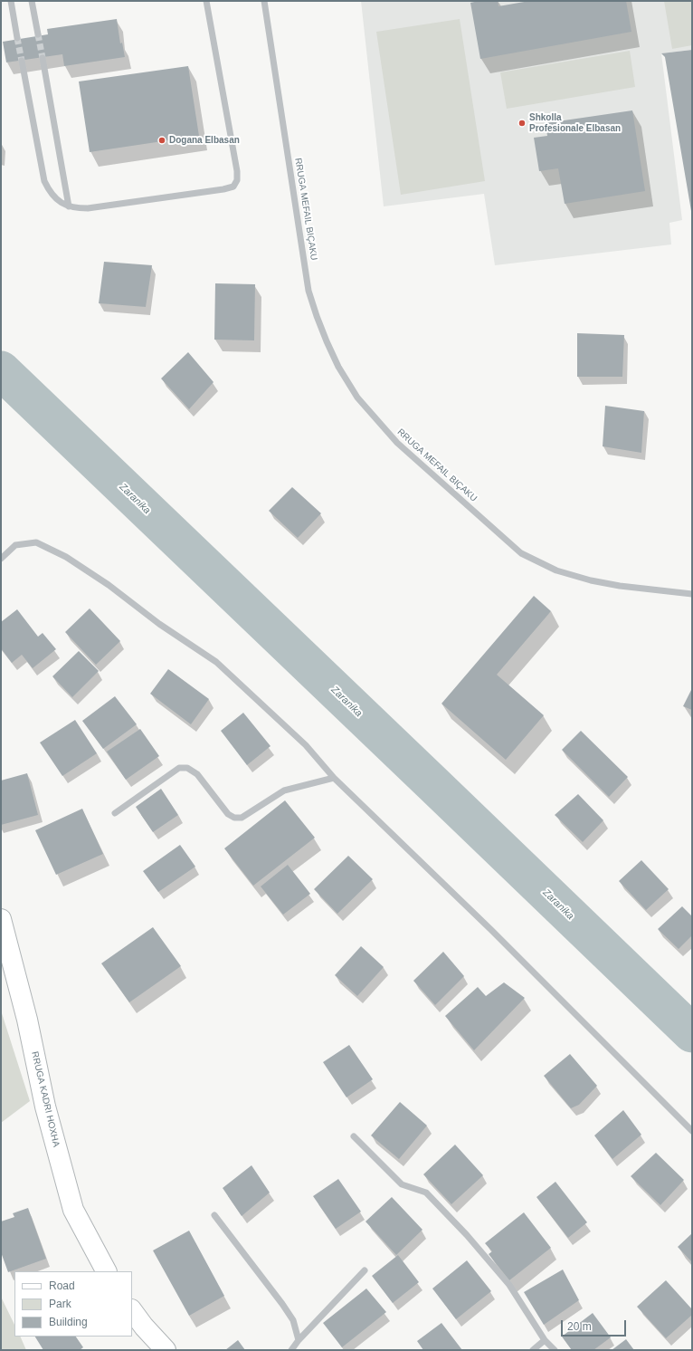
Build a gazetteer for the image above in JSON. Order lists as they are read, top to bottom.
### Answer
{
  "streets": {
    "main road": ["RRUGA KADRI HOXHA"],
    "street": ["RRUGA MEFAIL BIÇAKU"]
  },
  "water": ["Zaranika"],
  "places": ["Shkolla Profesionale Elbasan", "Dogana Elbasan"],
  "legend": ["Road", "Park", "Building"],
  "scale_bar": "20 m"
}
